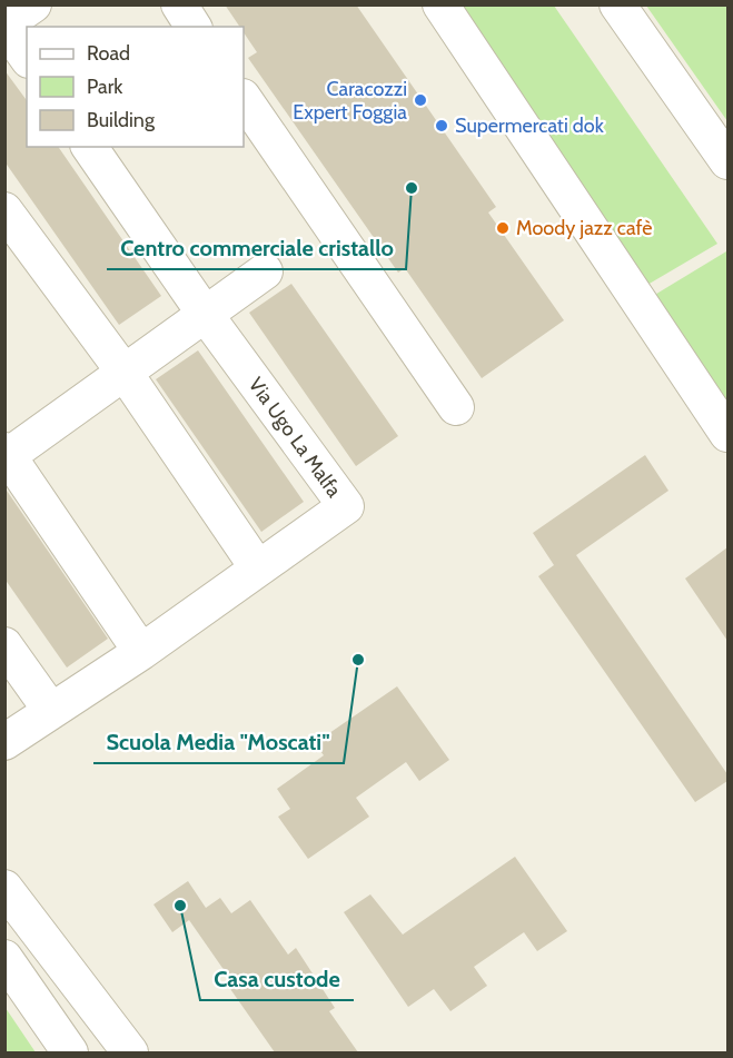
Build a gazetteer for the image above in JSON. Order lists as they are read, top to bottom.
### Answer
{
  "streets": {
    "street": ["Via Ugo La Malfa"]
  },
  "places": [
    "Caracozzi Expert Foggia",
    "Supermercati dok",
    "Centro commerciale cristallo",
    "Moody jazz cafè",
    "Scuola Media \"Moscati\"",
    "Casa custode"
  ],
  "legend": ["Road", "Park", "Building"]
}
